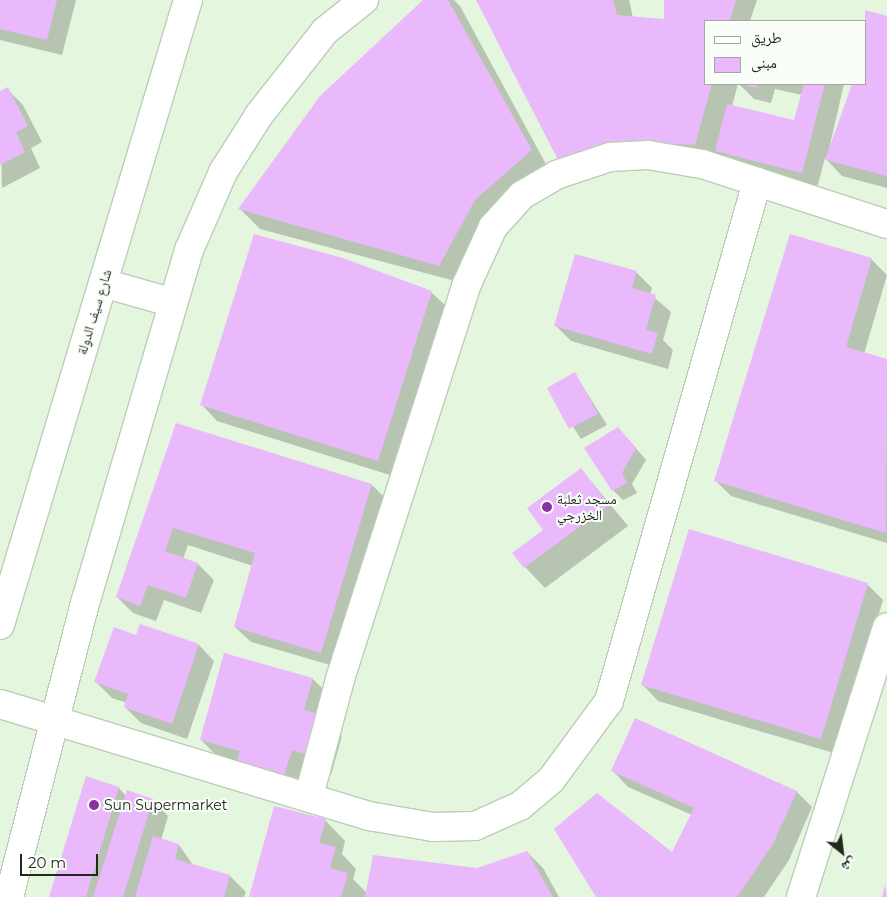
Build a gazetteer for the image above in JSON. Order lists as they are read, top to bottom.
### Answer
{
  "streets": {
    "street": ["شارع سيف الدولة"]
  },
  "places": ["مسجد ثعلبة الخزرجي", "Sun Supermarket"],
  "legend": ["طريق", "مبنى"],
  "scale_bar": "20 m",
  "north": "bottom right"
}
